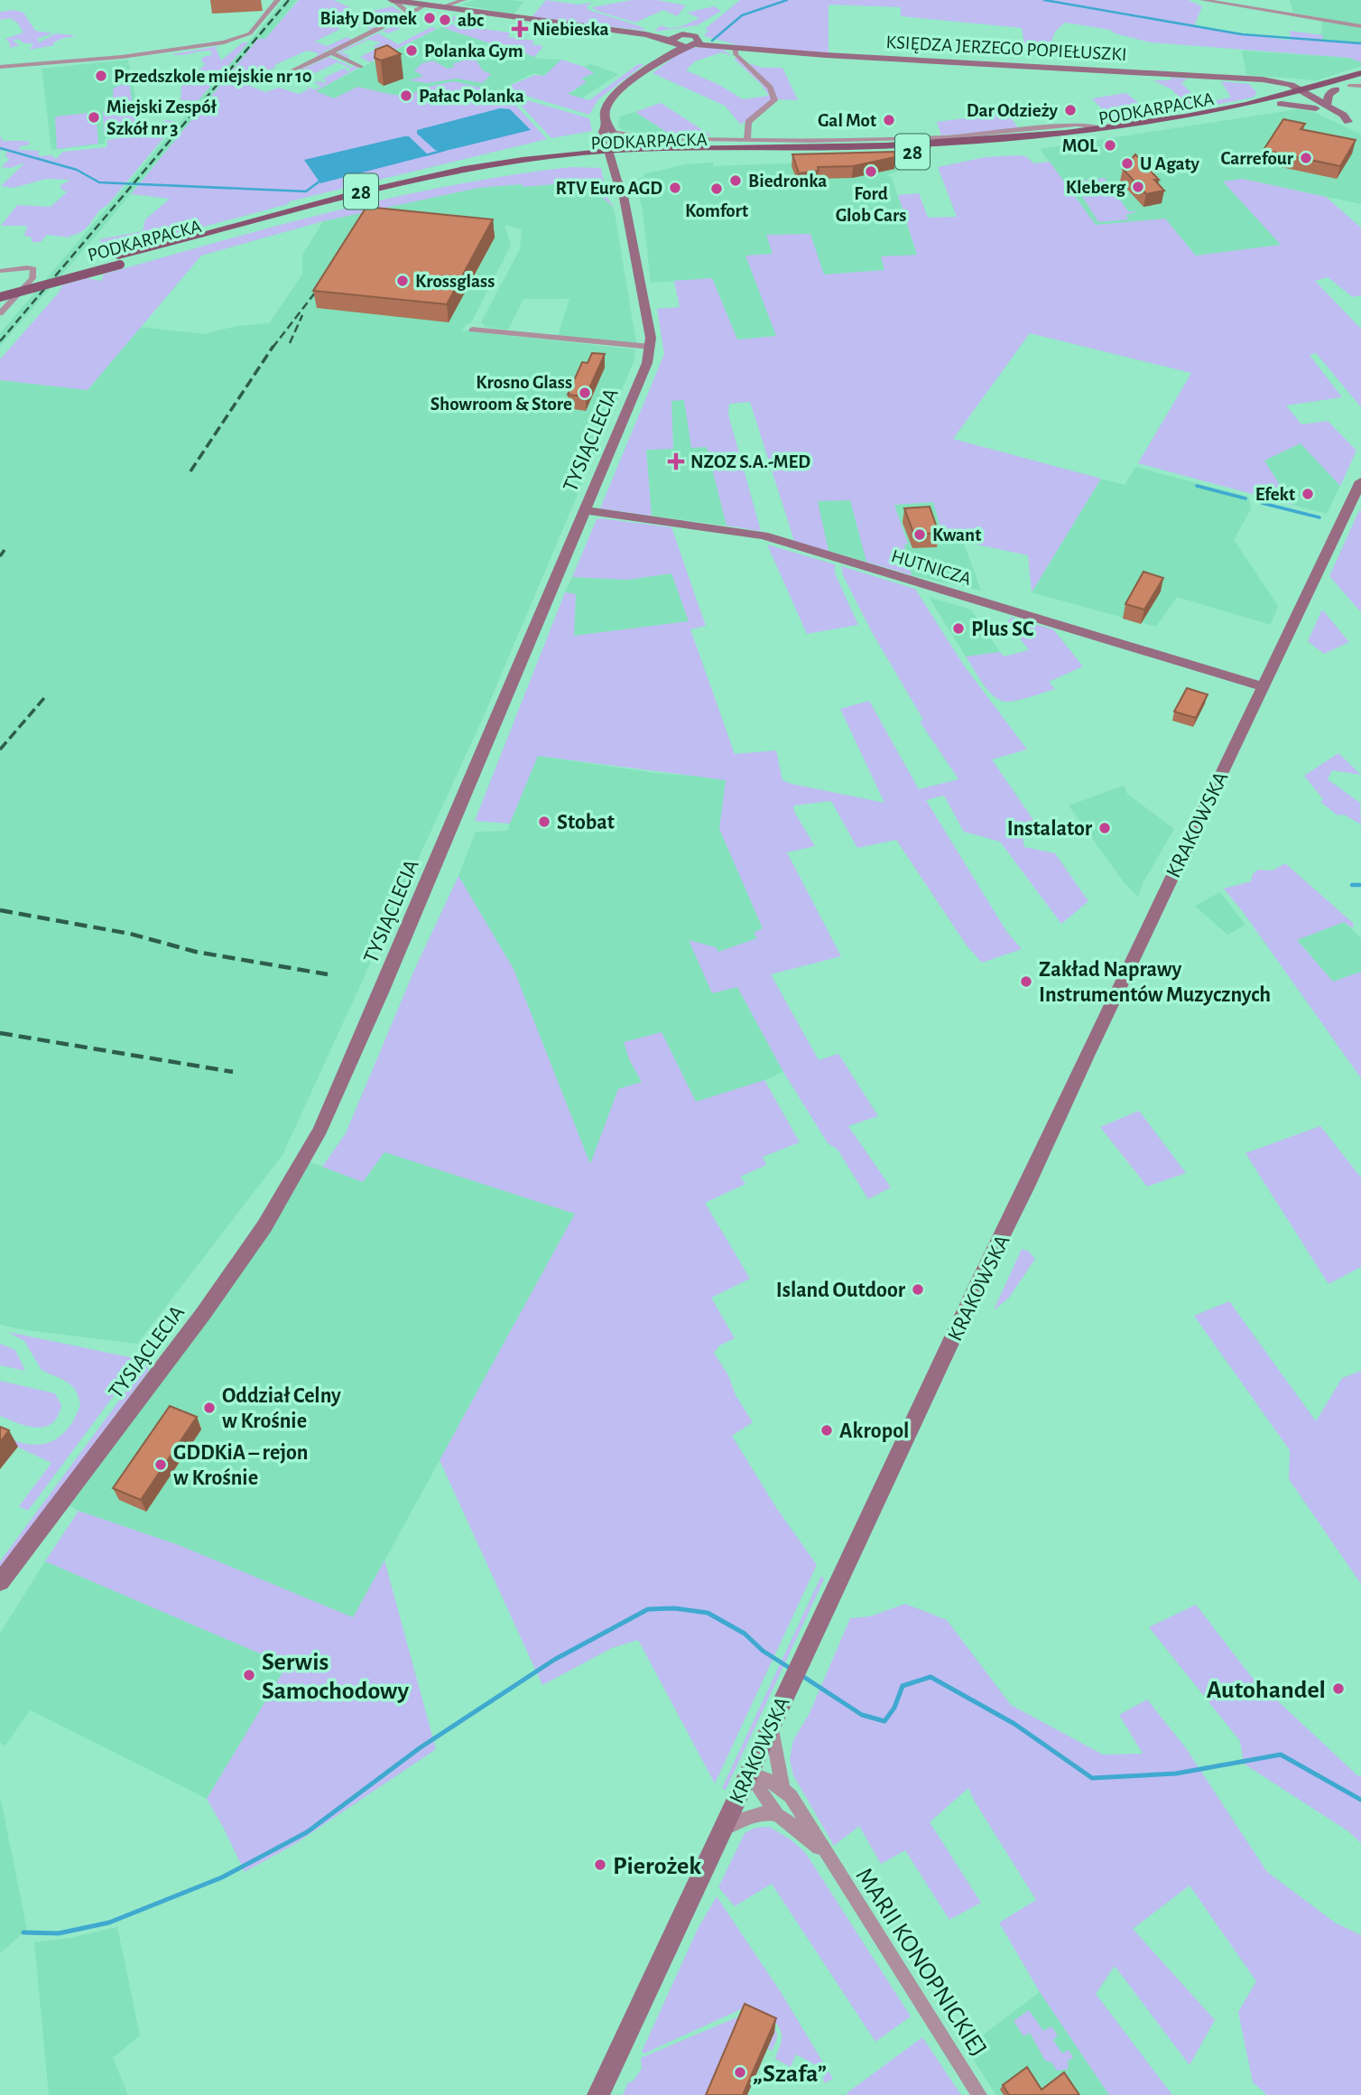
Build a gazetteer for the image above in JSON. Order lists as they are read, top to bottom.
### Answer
{
  "streets": {
    "main road": ["PODKARPACKA", "28"],
    "street": [
      "KSIĘDZA JERZEGO POPIEŁUSZKI",
      "TYSIĄCLECIA",
      "HUTNICZA",
      "KRAKOWSKA",
      "MARII KONOPNICKIEJ"
    ]
  },
  "crossings": [
    ["KSIĘDZA JERZEGO POPIEŁUSZKI", "PODKARPACKA"],
    ["KSIĘDZA JERZEGO POPIEŁUSZKI", "28"],
    ["KSIĘDZA JERZEGO POPIEŁUSZKI", "TYSIĄCLECIA"],
    ["PODKARPACKA", "28"],
    ["PODKARPACKA", "TYSIĄCLECIA"],
    ["TYSIĄCLECIA", "HUTNICZA"],
    ["HUTNICZA", "KRAKOWSKA"],
    ["KRAKOWSKA", "MARII KONOPNICKIEJ"]
  ],
  "places": {
    "other": [
      "Biały Domek",
      "abc",
      "Polanka Gym",
      "Przedszkole miejskie nr 10",
      "Pałac Polanka",
      "Dar Odzieży",
      "Miejski Zespół Szkół nr 3",
      "Gal Mot",
      "MOL",
      "Carrefour",
      "U Agaty",
      "Ford Glob Cars",
      "Biedronka",
      "Kleberg",
      "RTV Euro AGD",
      "Komfort",
      "Krossglass",
      "Krosno Glass Showroom & Store",
      "Efekt",
      "Kwant",
      "Plus SC",
      "Stobat",
      "Instalator",
      "Zakład Naprawy Instrumentów Muzycznych",
      "Island Outdoor",
      "Oddział Celny w Krośnie",
      "Akropol",
      "GDDKiA – rejon w Krośnie",
      "Serwis Samochodowy",
      "Autohandel",
      "Pierożek",
      "„Szafa”"
    ],
    "health": ["Niebieska", "NZOZ S.A.-MED"]
  }
}
